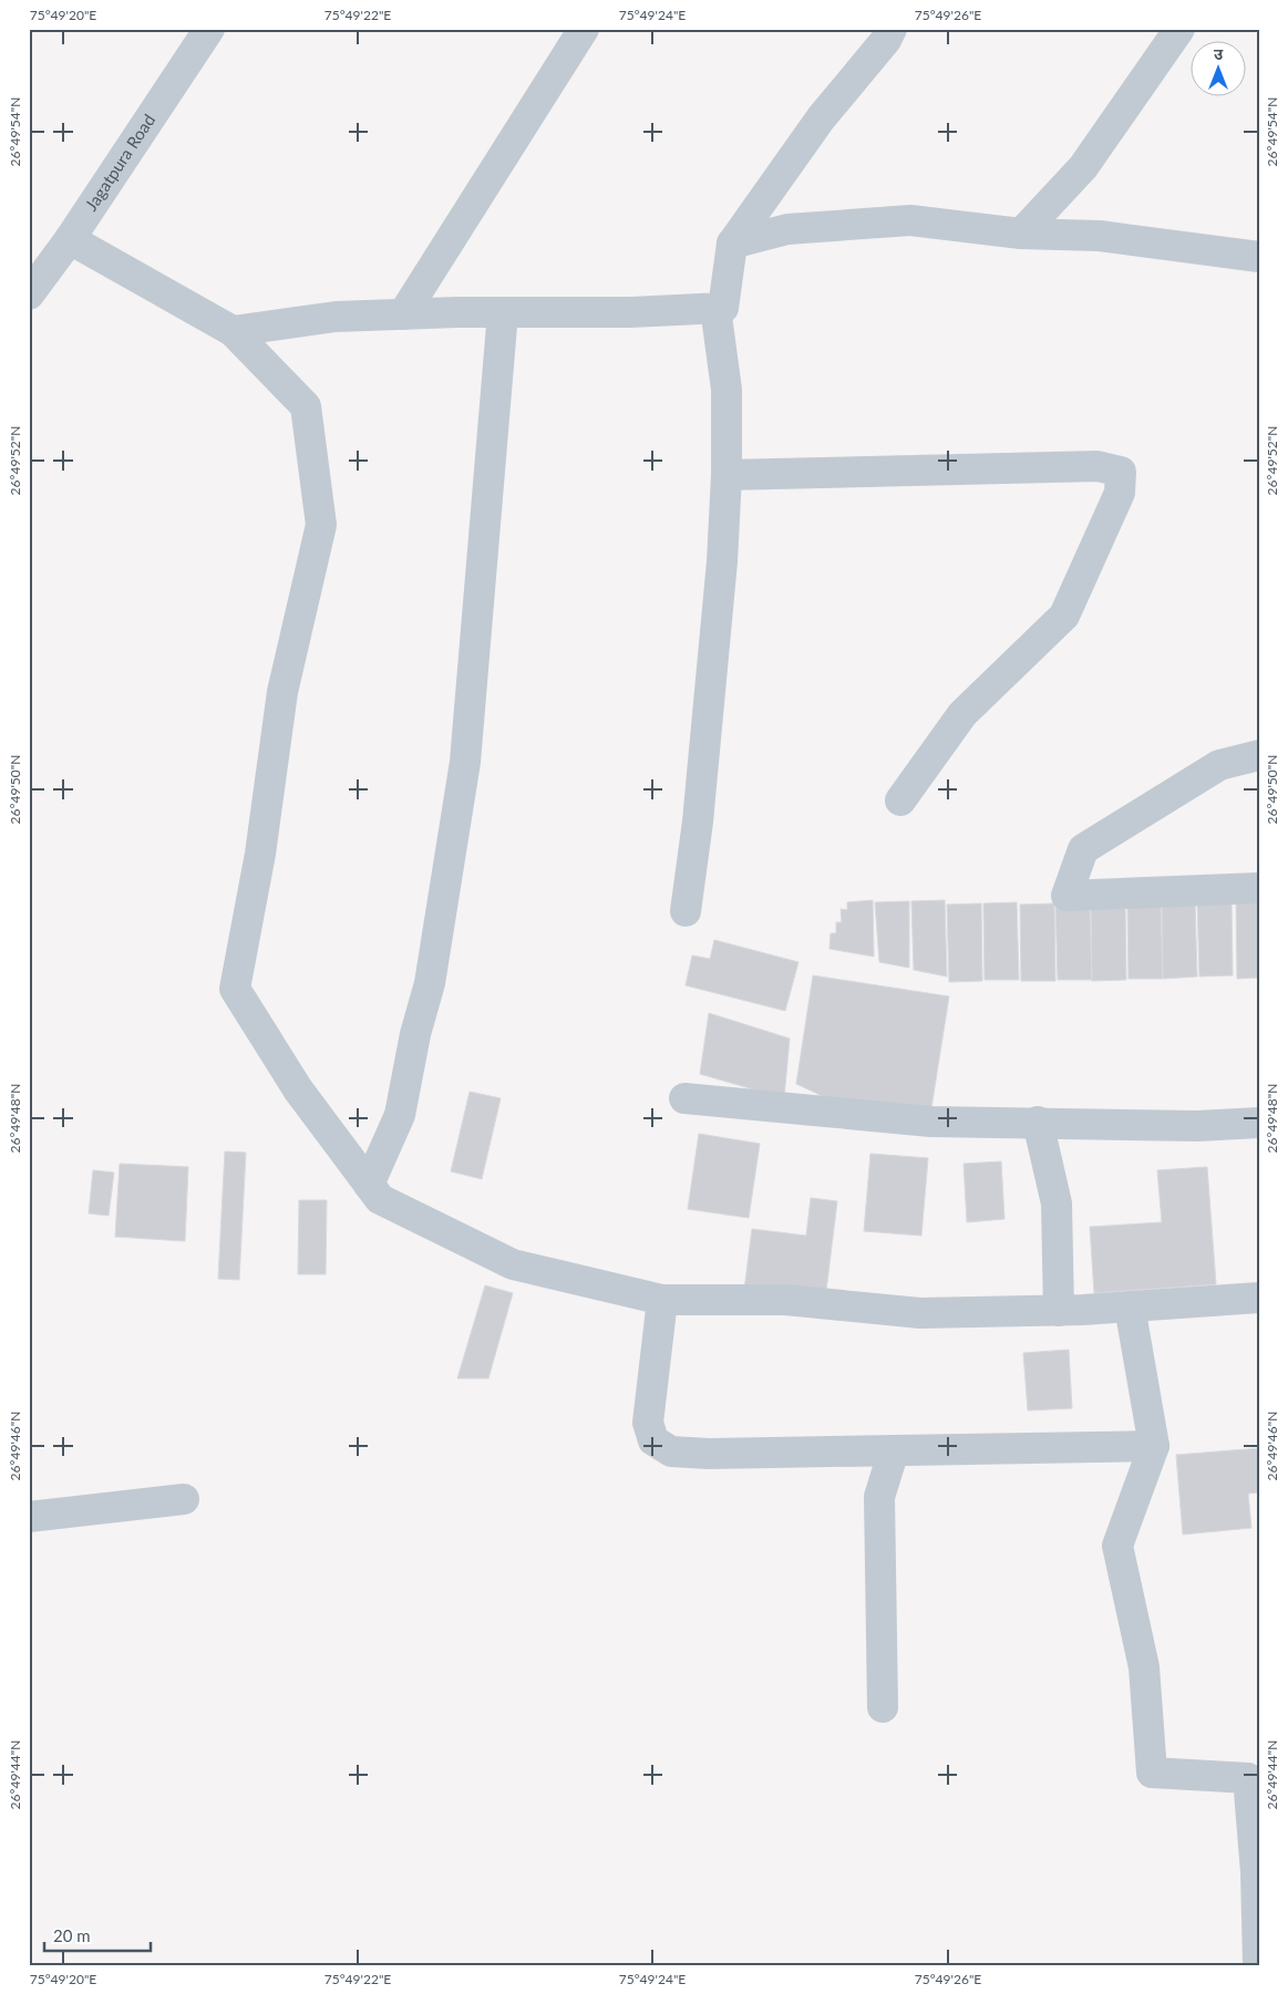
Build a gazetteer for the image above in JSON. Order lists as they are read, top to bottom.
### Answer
{
  "streets": {
    "street": ["Jagatpura Road"]
  },
  "scale_bar": "20 m",
  "north": "top",
  "coordinates": [
    "75°49'20\"E",
    "75°49'22\"E",
    "75°49'24\"E",
    "75°49'26\"E",
    "26°49'54\"N",
    "26°49'52\"N",
    "26°49'50\"N",
    "26°49'48\"N",
    "26°49'46\"N",
    "26°49'44\"N"
  ]
}
